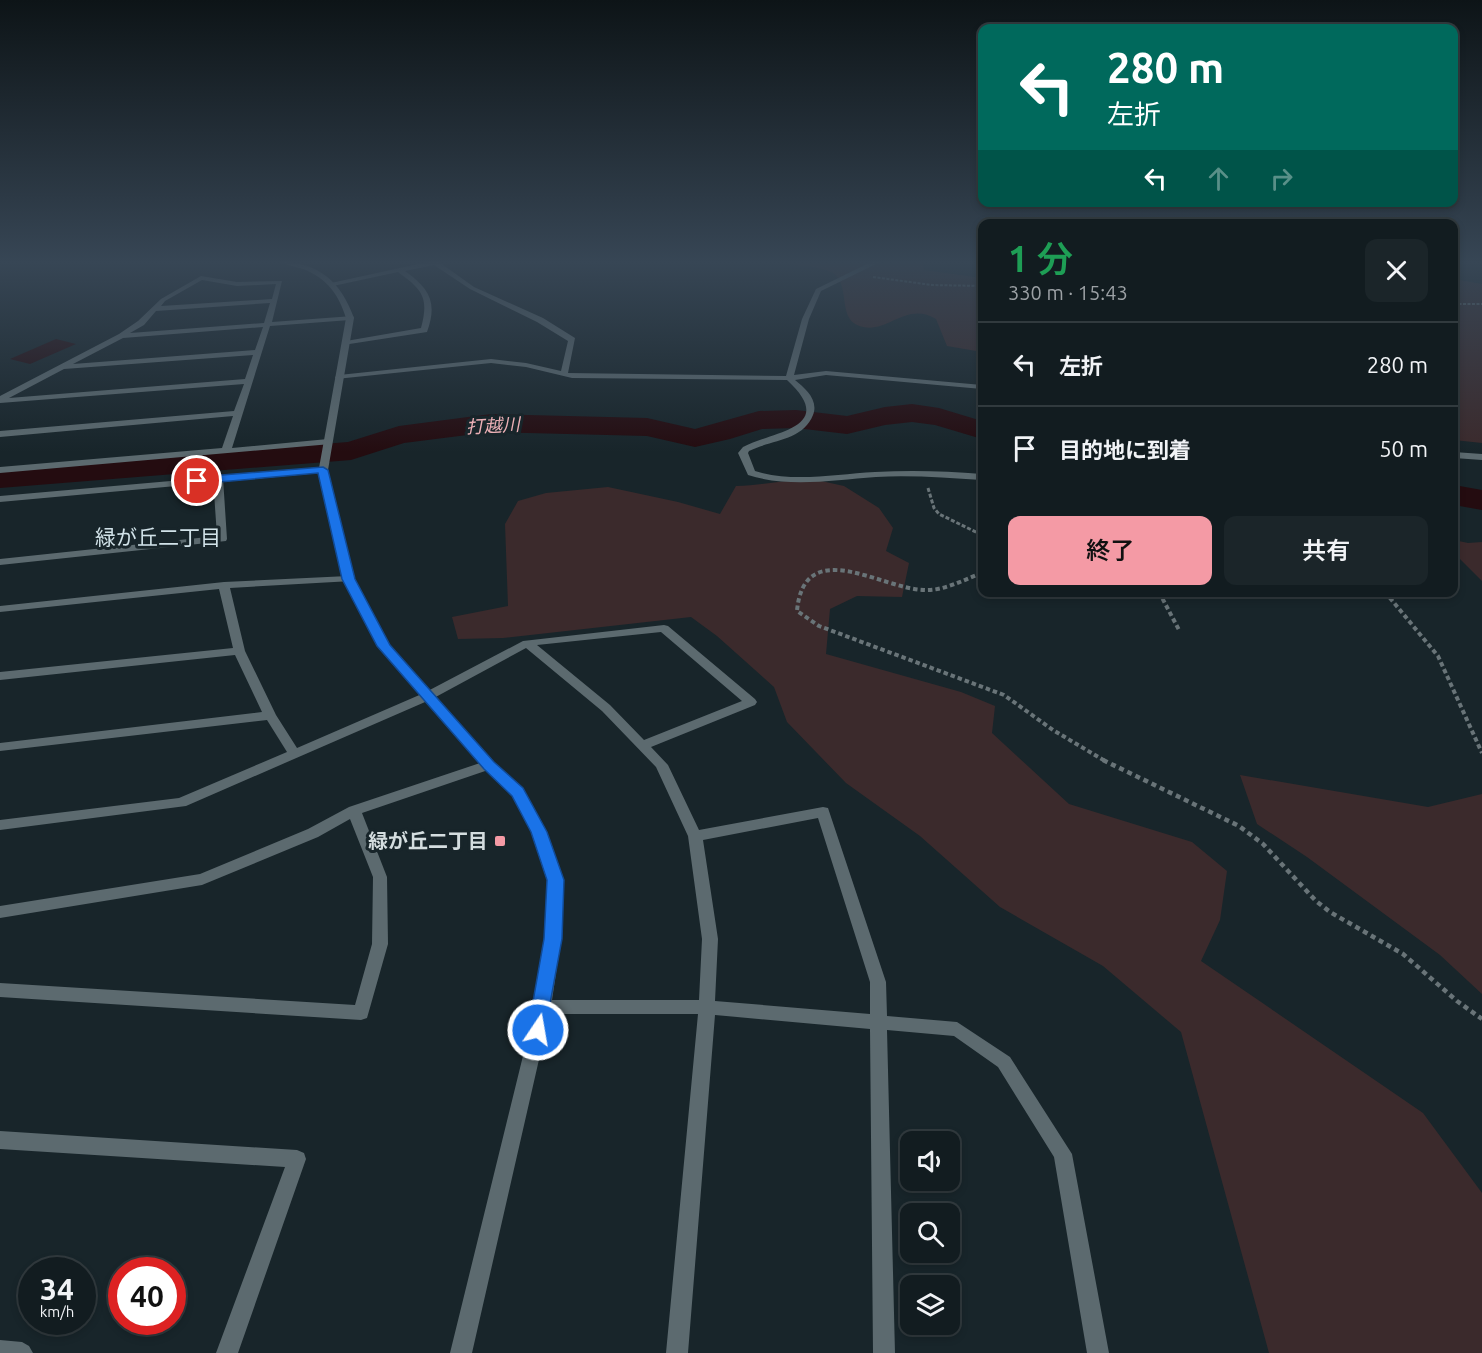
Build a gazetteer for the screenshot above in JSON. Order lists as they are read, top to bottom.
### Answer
{
  "districts": ["緑が丘二丁目"],
  "water": ["打越川"],
  "places": {
    "transit": ["緑が丘二丁目"]
  },
  "page": {
    "turn": ["280 m", "左折"],
    "heading": ["1 分", "330 m · 15:43"],
    "list": [
      {
        "name": "左折",
        "value": "280 m"
      },
      {
        "name": "目的地に到着",
        "value": "50 m"
      }
    ],
    "buttons": ["終了", "共有"],
    "speed": "34 km/h",
    "limit": "40"
  }
}
